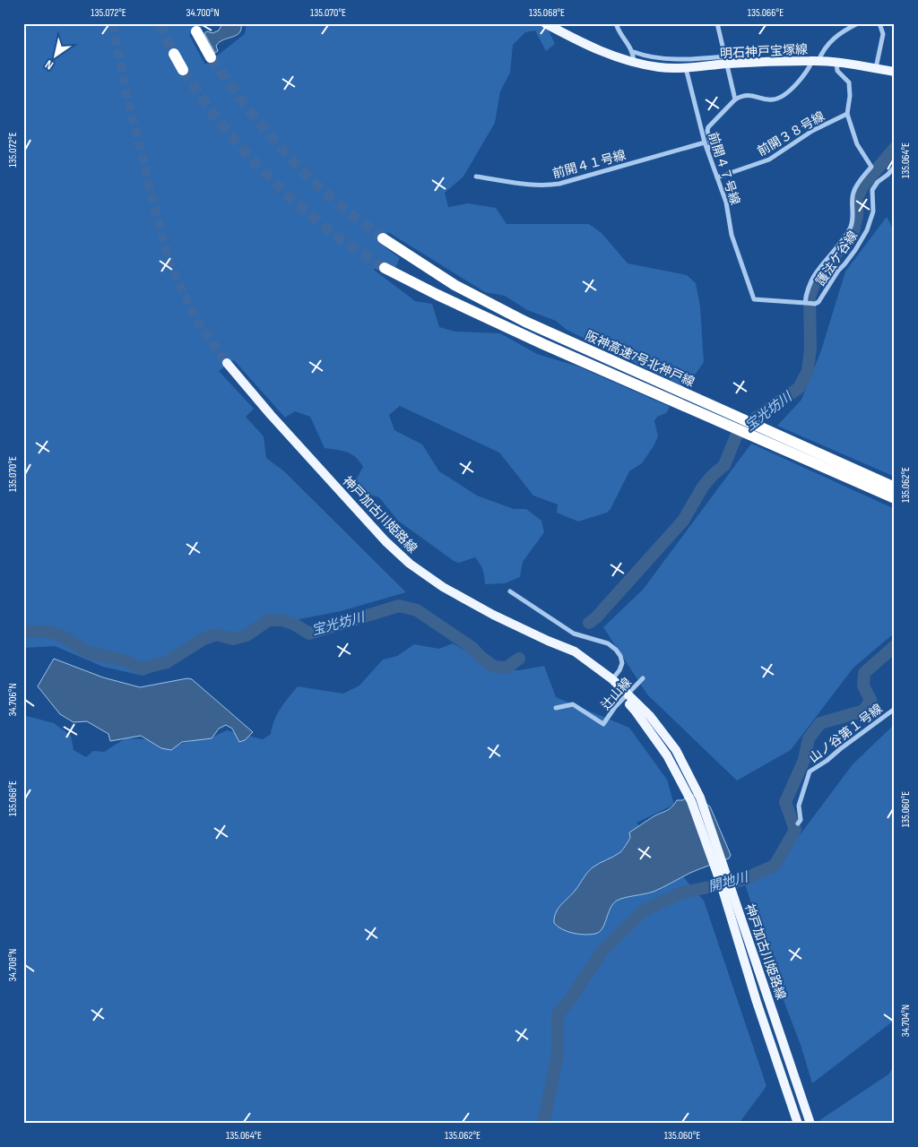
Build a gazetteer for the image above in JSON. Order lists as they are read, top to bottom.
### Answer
{
  "streets": {
    "highway": ["阪神高速7号北神戸線"],
    "main road": ["明石神戸宝塚線", "神戸加古川姫路線"],
    "street": [
      "前開３８号線",
      "前開４１号線",
      "前開４７号線",
      "護法ケ谷線",
      "辻山線",
      "山ノ谷第１号線"
    ]
  },
  "crossings": [
    ["明石神戸宝塚線", "前開４７号線"],
    ["前開３８号線", "前開４７号線"],
    ["前開４１号線", "前開４７号線"]
  ],
  "water": ["宝光坊川", "開地川"],
  "north": "bottom left",
  "coordinates": [
    "135.072°E",
    "34.700°N",
    "135.070°E",
    "135.068°E",
    "135.066°E",
    "135.064°E",
    "135.062°E",
    "34.706°N",
    "135.060°E",
    "34.708°N",
    "34.704°N"
  ]
}
